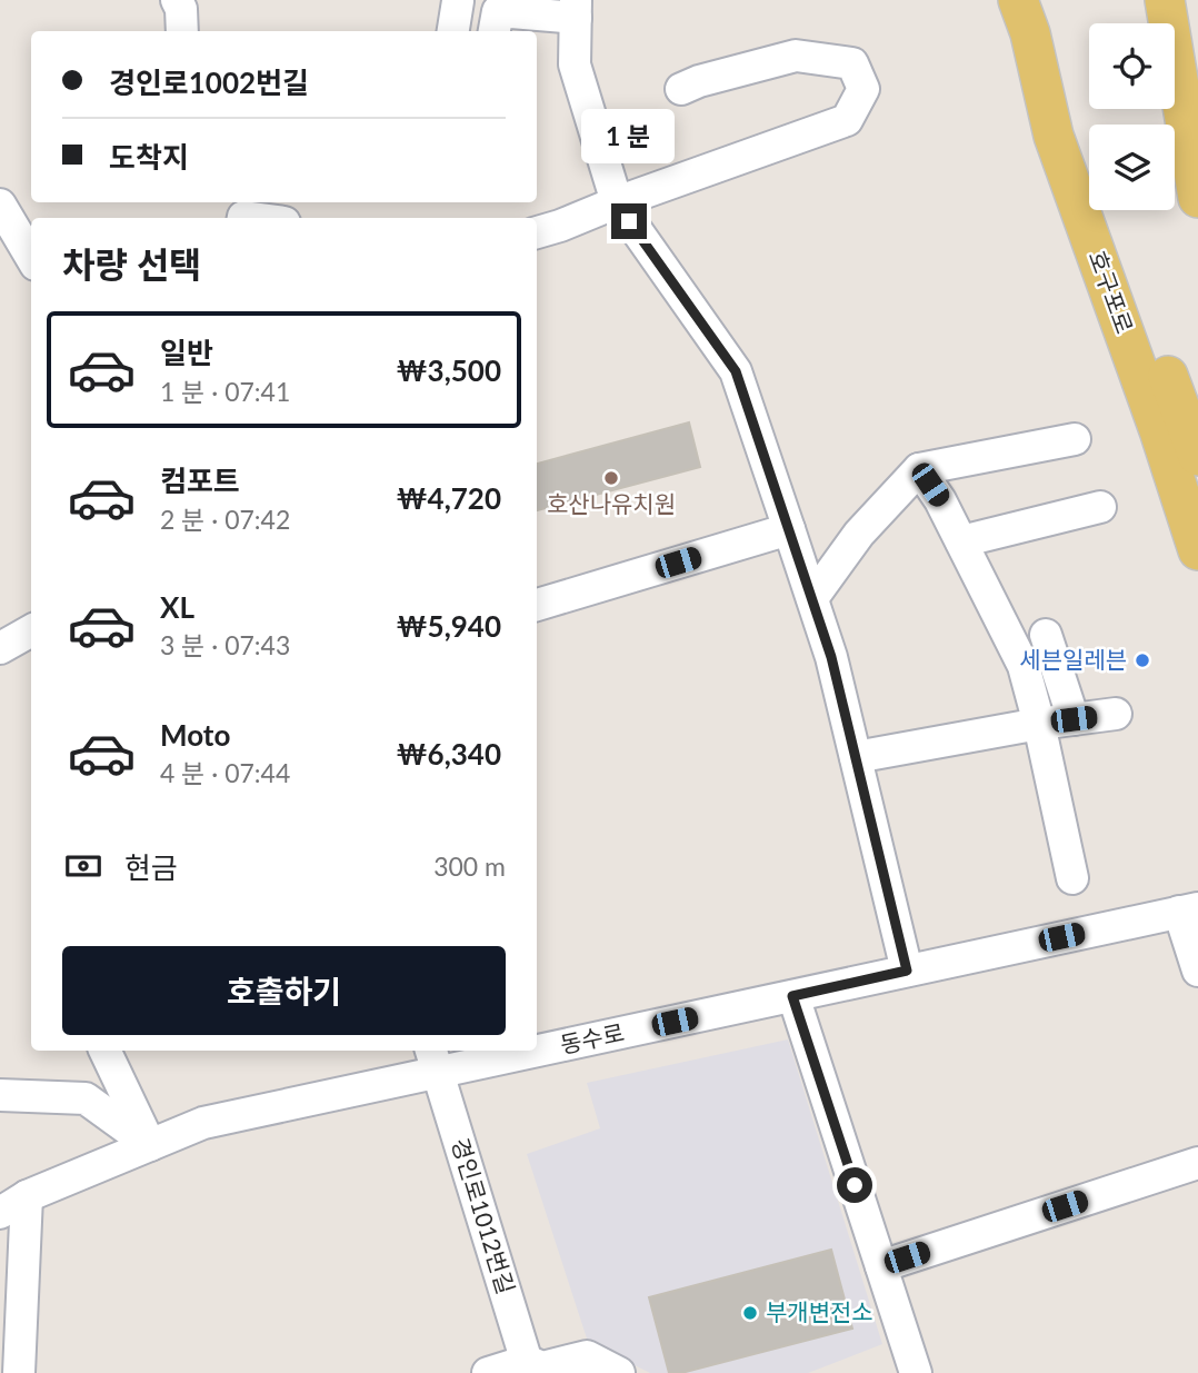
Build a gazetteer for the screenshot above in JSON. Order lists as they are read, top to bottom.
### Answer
{
  "streets": {
    "main road": ["호구포로"],
    "street": ["동수로", "경인로1012번길"]
  },
  "crossings": [
    ["동수로", "경인로1012번길"]
  ],
  "places": ["호산나유치원", "세븐일레븐", "부개변전소"],
  "page": {
    "banner": ["경인로1002번길", "도착지"],
    "bubble": "1 분",
    "heading": "차량 선택",
    "list": [
      {
        "name": "일반",
        "note": "1 분 · 07:41",
        "value": "₩3,500"
      },
      {
        "name": "컴포트",
        "note": "2 분 · 07:42",
        "value": "₩4,720"
      },
      {
        "name": "XL",
        "note": "3 분 · 07:43",
        "value": "₩5,940"
      },
      {
        "name": "Moto",
        "note": "4 분 · 07:44",
        "value": "₩6,340"
      }
    ],
    "pay": ["현금", "300 m"],
    "buttons": "호출하기"
  }
}
